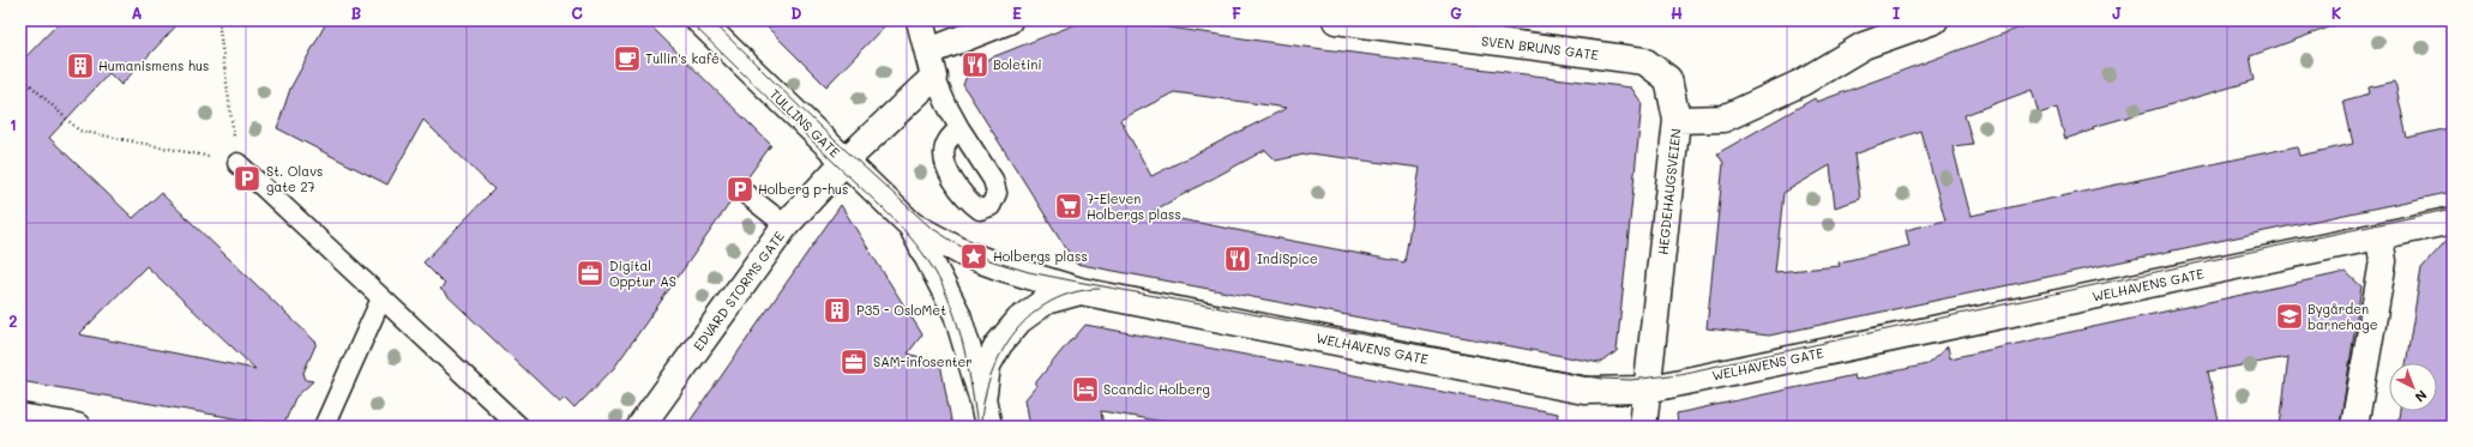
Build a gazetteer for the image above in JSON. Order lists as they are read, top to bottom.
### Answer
{
  "streets": {
    "street": [
      "SVEN BRUNS GATE",
      "TULLINS GATE",
      "HEGDEHAUGSVEIEN",
      "WELHAVENS GATE",
      "EDVARD STORMS GATE"
    ]
  },
  "crossings": [
    ["SVEN BRUNS GATE", "HEGDEHAUGSVEIEN"],
    ["TULLINS GATE", "EDVARD STORMS GATE"],
    ["HEGDEHAUGSVEIEN", "WELHAVENS GATE"]
  ],
  "places": {
    "cafe": ["Tullin's kafé"],
    "restaurant": ["Boletini", "IndiSpice"],
    "building": ["Humanismens hus", "P35 - OsloMet"],
    "parking": ["St. Olavs gate 27", "Holberg p-hus"],
    "supermarket": ["7-Eleven Holbergs plass"],
    "place": ["Holbergs plass"],
    "office": ["Digital Opptur AS", "SAM-infosenter"],
    "school or university": ["Bygården barnehage"],
    "hotel": ["Scandic Holberg"]
  },
  "north": "bottom right",
  "grid": {
    "columns": [
      "A",
      "B",
      "C",
      "D",
      "E",
      "F",
      "G",
      "H",
      "I",
      "J",
      "K"
    ],
    "rows": ["1", "2"]
  }
}
